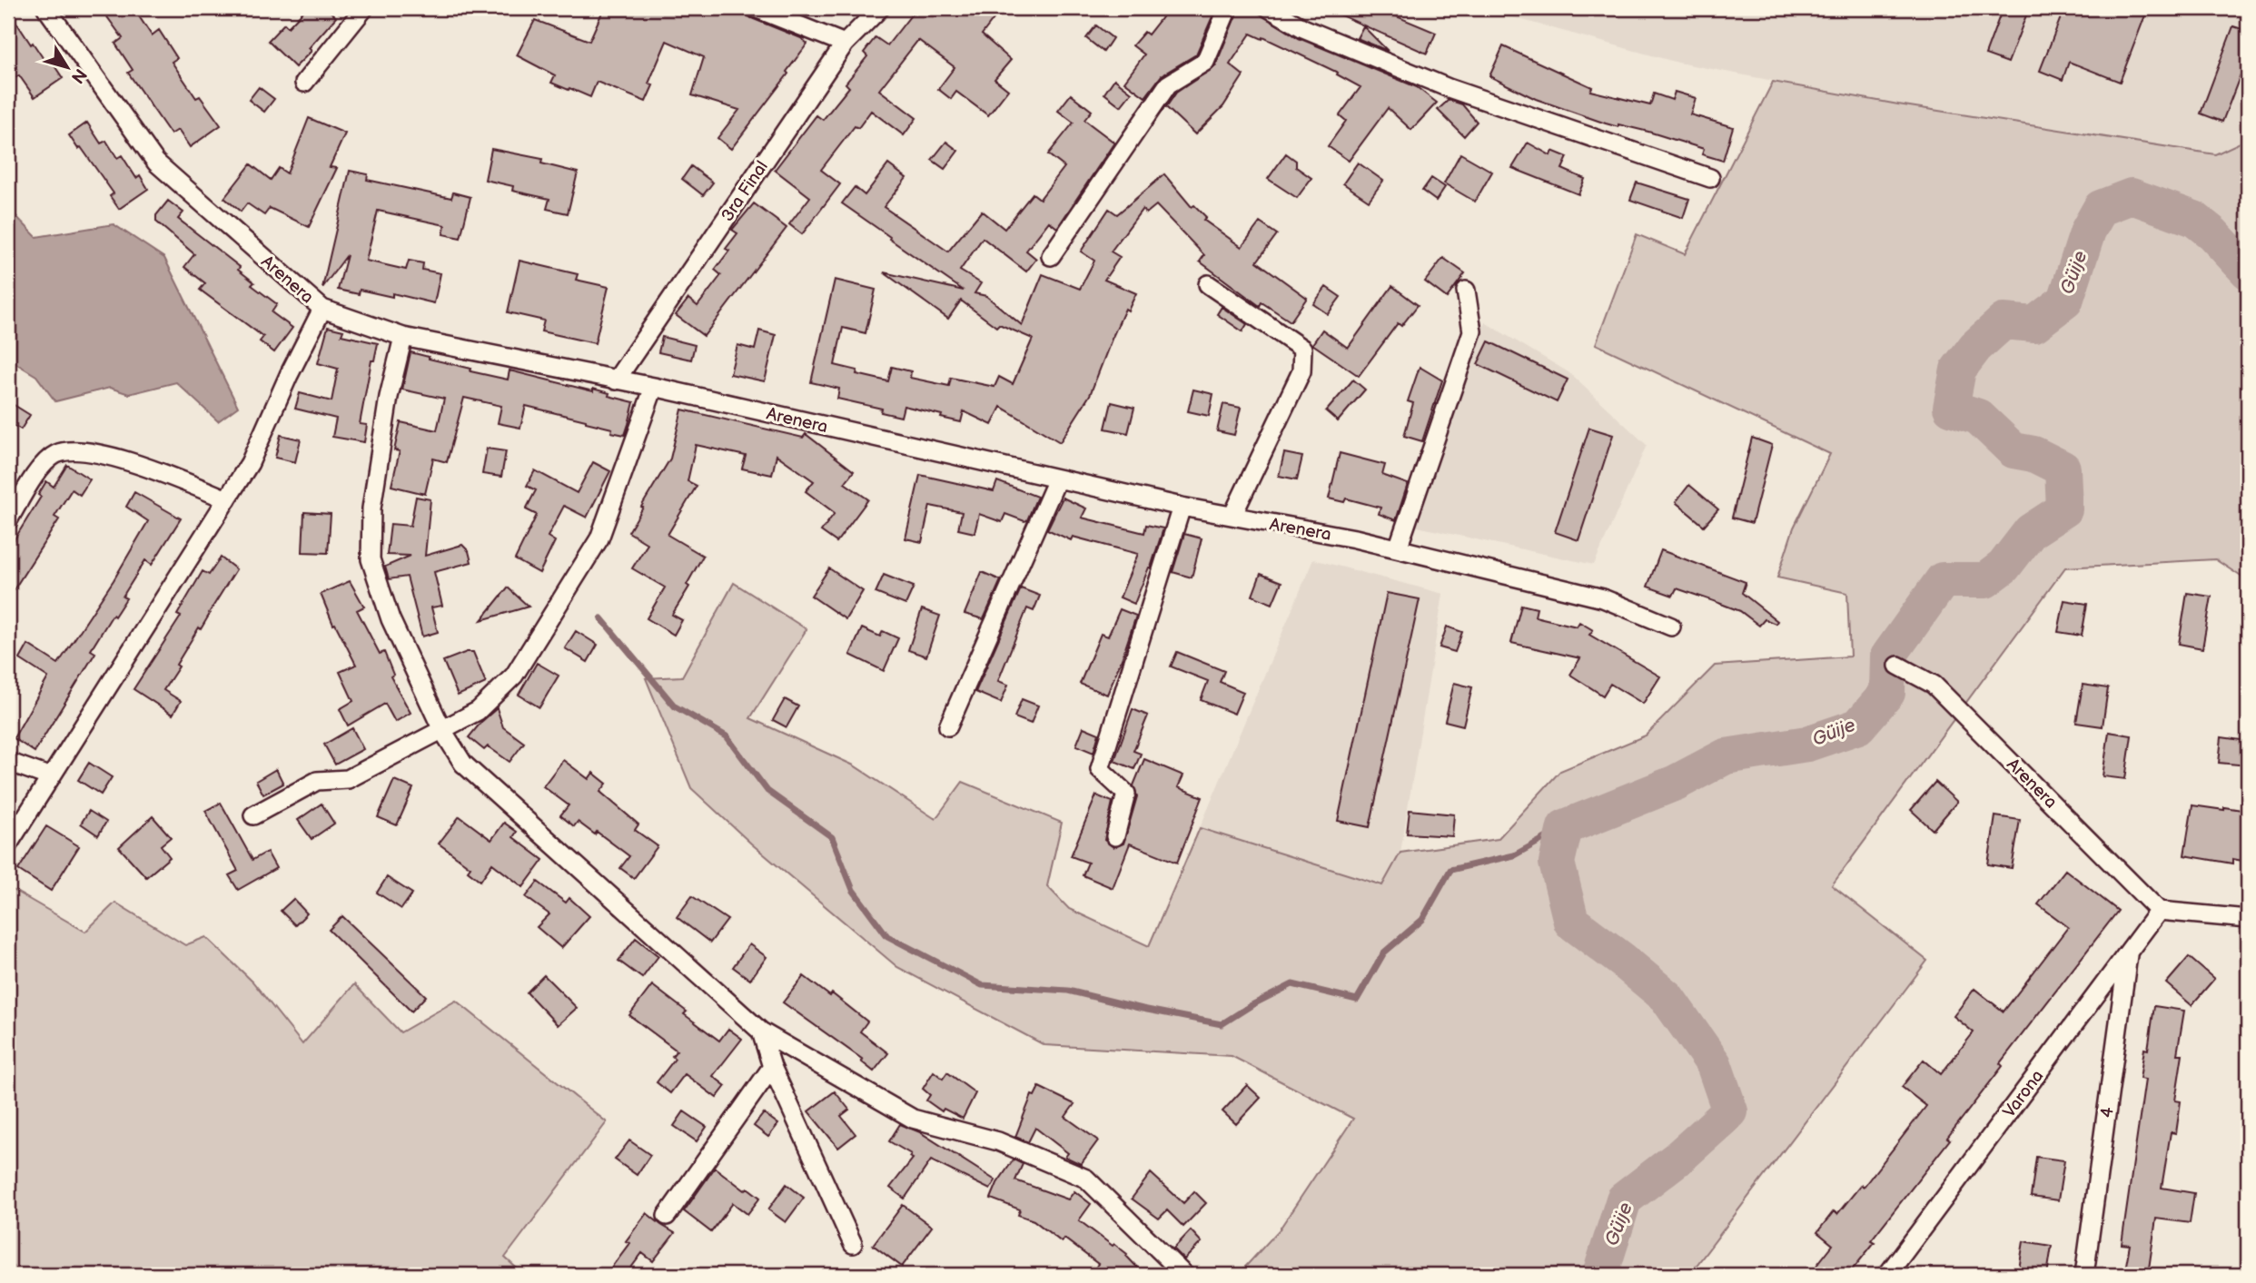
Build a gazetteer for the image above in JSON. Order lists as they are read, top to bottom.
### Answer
{
  "streets": {
    "street": [
      "3ra Final",
      "Arenera",
      "Varona",
      "4"
    ]
  },
  "crossings": [
    ["3ra Final", "Arenera"],
    ["Arenera", "Varona"],
    ["Varona", "4"]
  ],
  "water": ["Güije"],
  "north": "bottom right"
}
